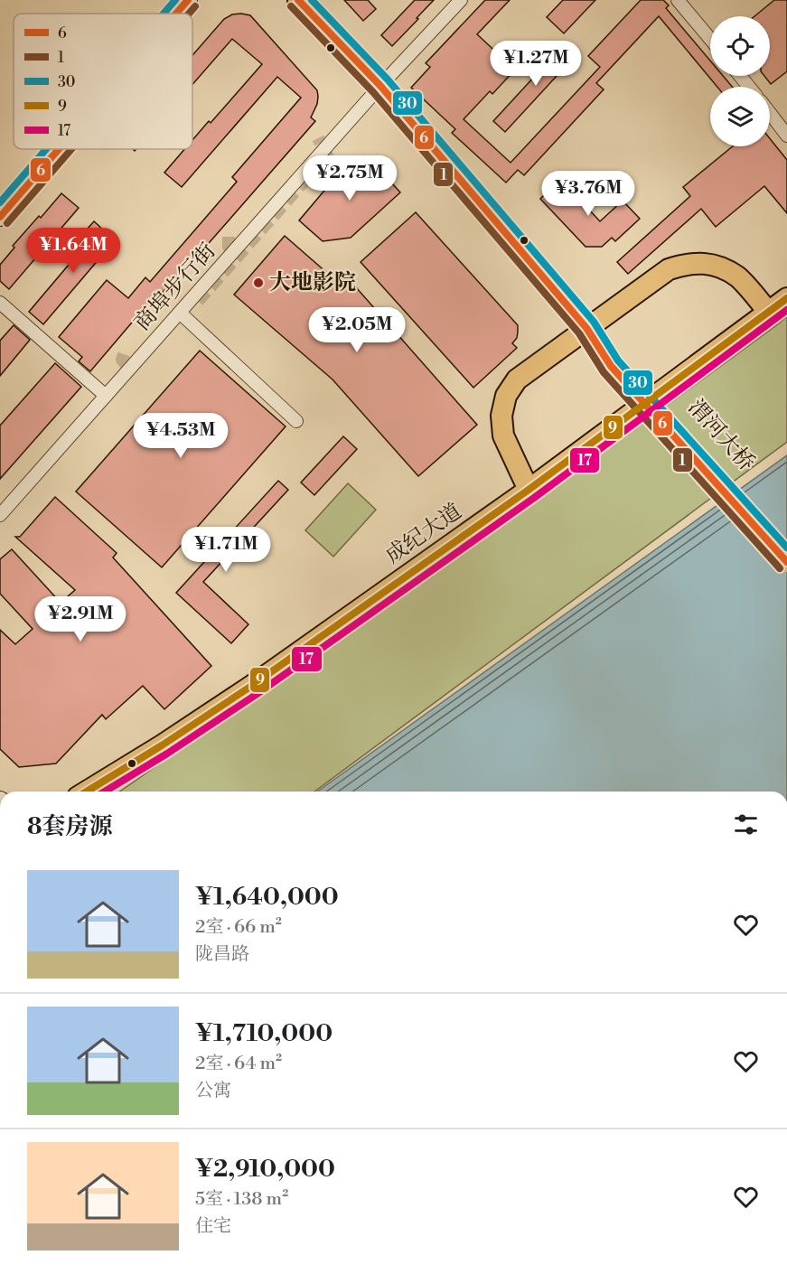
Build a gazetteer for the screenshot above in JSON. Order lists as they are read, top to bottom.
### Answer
{
  "streets": {
    "main road": ["渭河大桥", "成纪大道"],
    "street": ["商埠步行街"]
  },
  "places": ["大地影院"],
  "lines": [
    "transit line 6",
    "transit line 30",
    "transit line 1",
    "transit line 9",
    "transit line 17"
  ],
  "legend": [
    "6",
    "1",
    "30",
    "9",
    "17"
  ],
  "page": {
    "price": [
      "¥1.27M",
      "¥2.75M",
      "¥3.76M",
      "¥1.64M",
      "¥2.05M",
      "¥4.53M",
      "¥1.71M",
      "¥2.91M"
    ],
    "heading": "8套房源",
    "list": [
      {
        "name": "¥1,640,000",
        "note": "2室 · 66 m² · 陇昌路"
      },
      {
        "name": "¥1,710,000",
        "note": "2室 · 64 m² · 公寓"
      },
      {
        "name": "¥2,910,000",
        "note": "5室 · 138 m² · 住宅"
      }
    ]
  }
}
